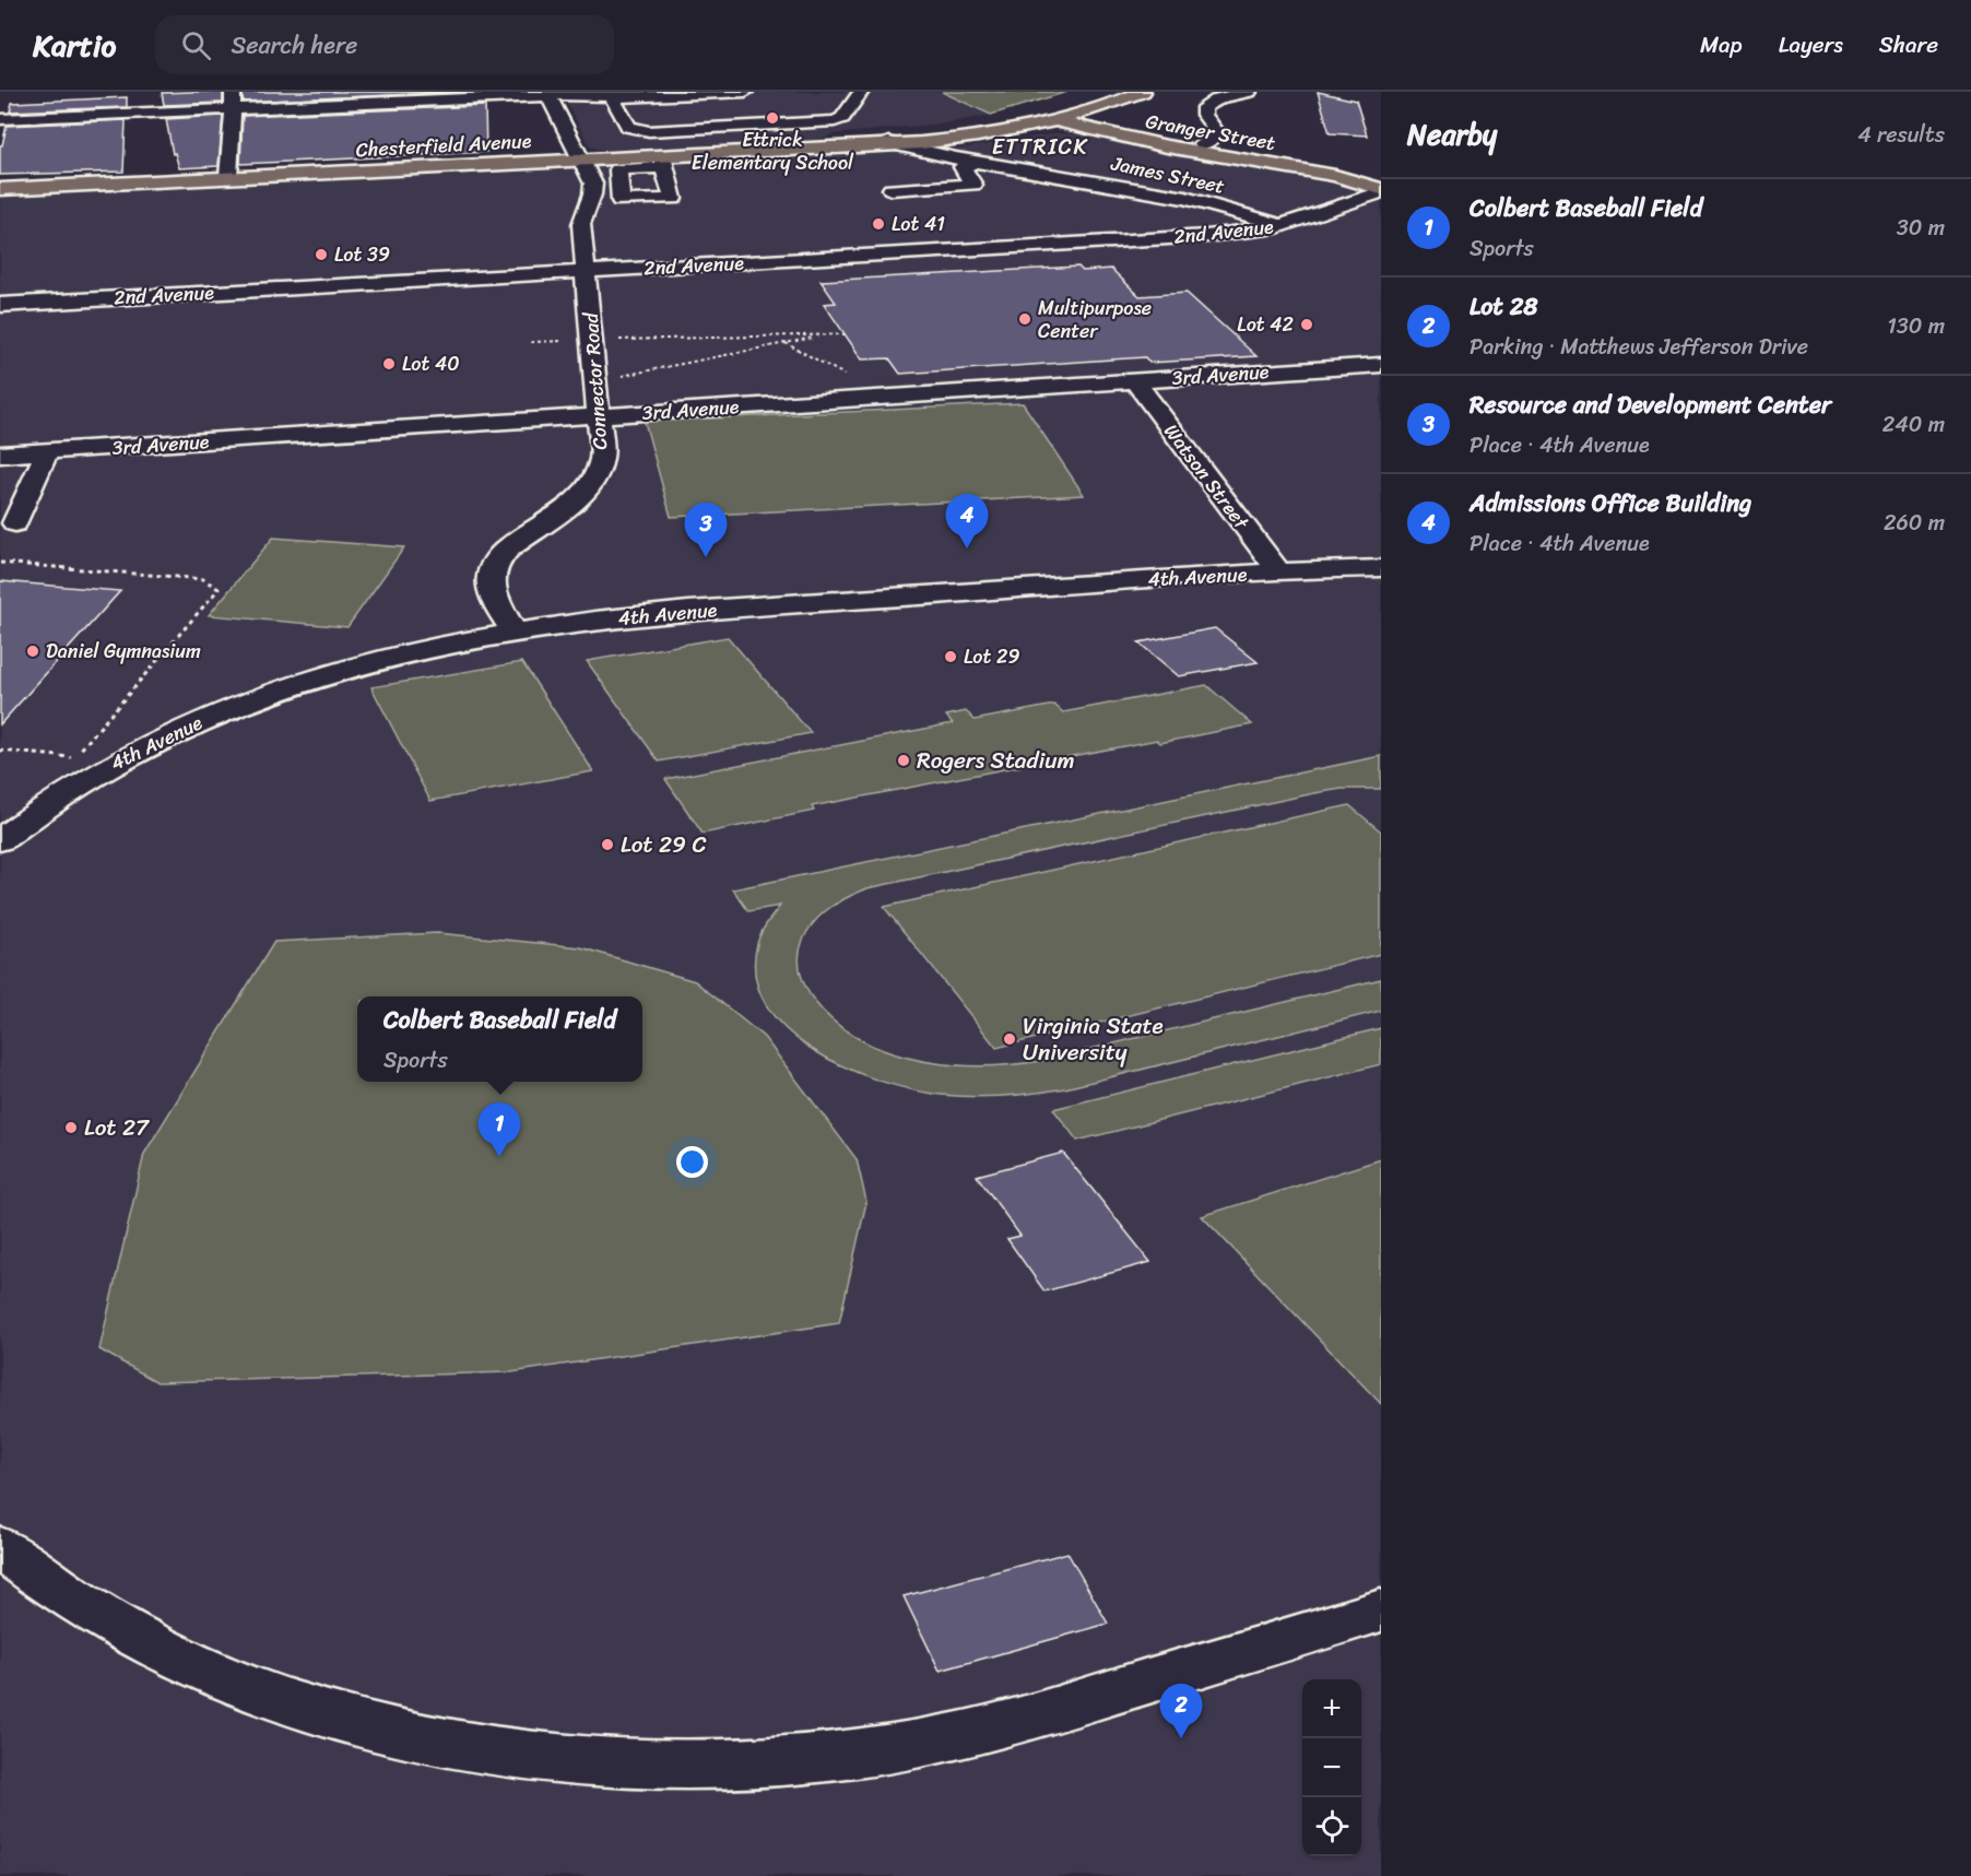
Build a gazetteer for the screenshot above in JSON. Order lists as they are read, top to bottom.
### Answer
{
  "streets": {
    "main road": ["Granger Street", "Chesterfield Avenue"],
    "street": [
      "James Street",
      "2nd Avenue",
      "3rd Avenue",
      "Connector Road",
      "Watson Street",
      "4th Avenue"
    ]
  },
  "crossings": [
    ["Granger Street", "Chesterfield Avenue"],
    ["Granger Street", "2nd Avenue"],
    ["Chesterfield Avenue", "James Street"],
    ["Chesterfield Avenue", "Connector Road"],
    ["James Street", "2nd Avenue"],
    ["2nd Avenue", "Connector Road"],
    ["3rd Avenue", "Connector Road"],
    ["3rd Avenue", "Watson Street"],
    ["Connector Road", "4th Avenue"],
    ["Watson Street", "4th Avenue"]
  ],
  "districts": ["ETTRICK"],
  "places": [
    "Ettrick Elementary School",
    "Lot 41",
    "Lot 39",
    "Multipurpose Center",
    "Lot 42",
    "Lot 40",
    "Daniel Gymnasium",
    "Lot 29",
    "Rogers Stadium",
    "Lot 29 C",
    "Virginia State University",
    "Lot 27"
  ],
  "page": {
    "header": "Kartio",
    "search": "Search here",
    "nav": ["Map", "Layers", "Share"],
    "heading": ["Nearby", "4 results"],
    "list": [
      {
        "mark": "1",
        "name": "Colbert Baseball Field",
        "note": "Sports",
        "value": "30 m"
      },
      {
        "mark": "2",
        "name": "Lot 28",
        "note": "Parking · Matthews Jefferson Drive",
        "value": "130 m"
      },
      {
        "mark": "3",
        "name": "Resource and Development Center",
        "note": "Place · 4th Avenue",
        "value": "240 m"
      },
      {
        "mark": "4",
        "name": "Admissions Office Building",
        "note": "Place · 4th Avenue",
        "value": "260 m"
      }
    ],
    "pins": [
      "4",
      "3",
      "1",
      "2"
    ],
    "popup": ["Colbert Baseball Field", "Sports"],
    "map_buttons": ["+", "−"]
  }
}
